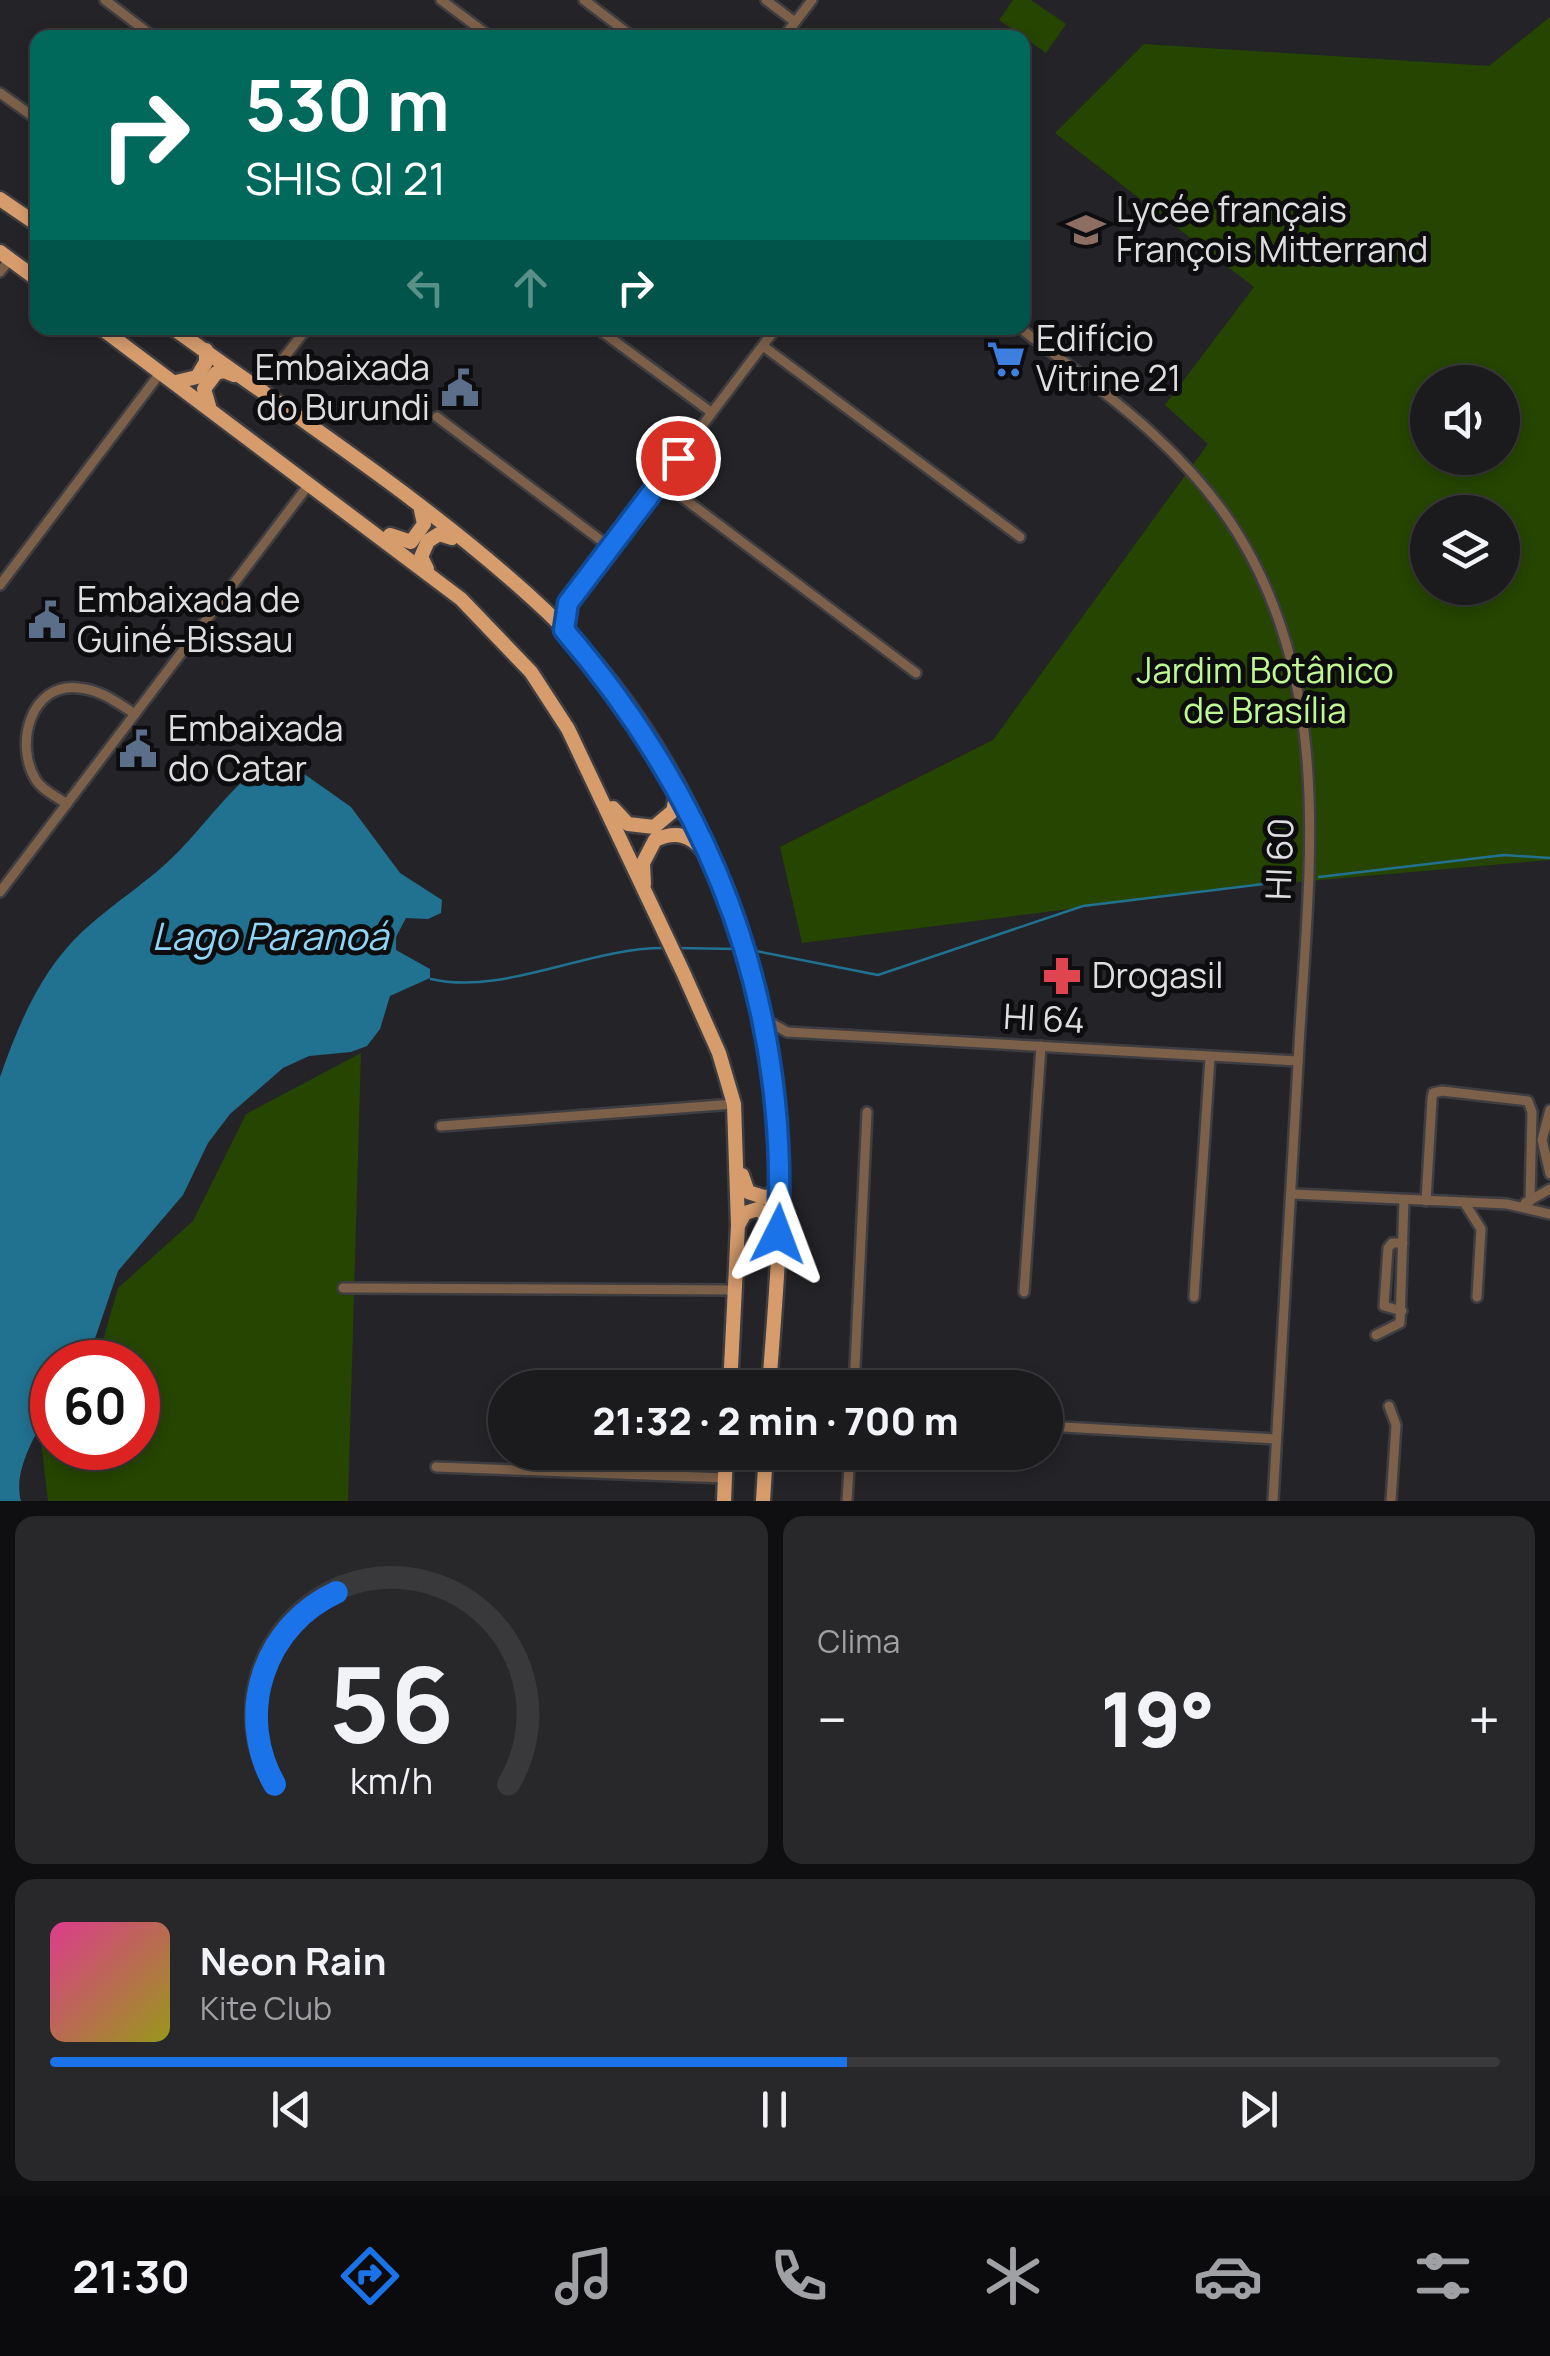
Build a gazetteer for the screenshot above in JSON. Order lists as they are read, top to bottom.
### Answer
{
  "streets": {
    "street": ["HI 60", "HI 64"]
  },
  "crossings": [
    ["HI 60", "HI 64"]
  ],
  "water": ["Lago Paranoá"],
  "parks": ["Jardim Botânico de Brasília"],
  "places": {
    "school or university": ["Lycée français François Mitterrand"],
    "supermarket": ["Edifício Vitrine 21"],
    "public building": ["Embaixada do Burundi", "Embaixada de Guiné-Bissau", "Embaixada do Catar"],
    "pharmacy": ["Drogasil"]
  },
  "page": {
    "turn": ["530 m", "SHIS QI 21"],
    "limit": "60",
    "trip": "21:32 · 2 min · 700 m",
    "tile": "Clima",
    "heat": ["−", "19°", "+"],
    "song": ["Neon Rain", "Kite Club"],
    "tabs": "21:30",
    "gauge": ["56", "km/h"]
  }
}
